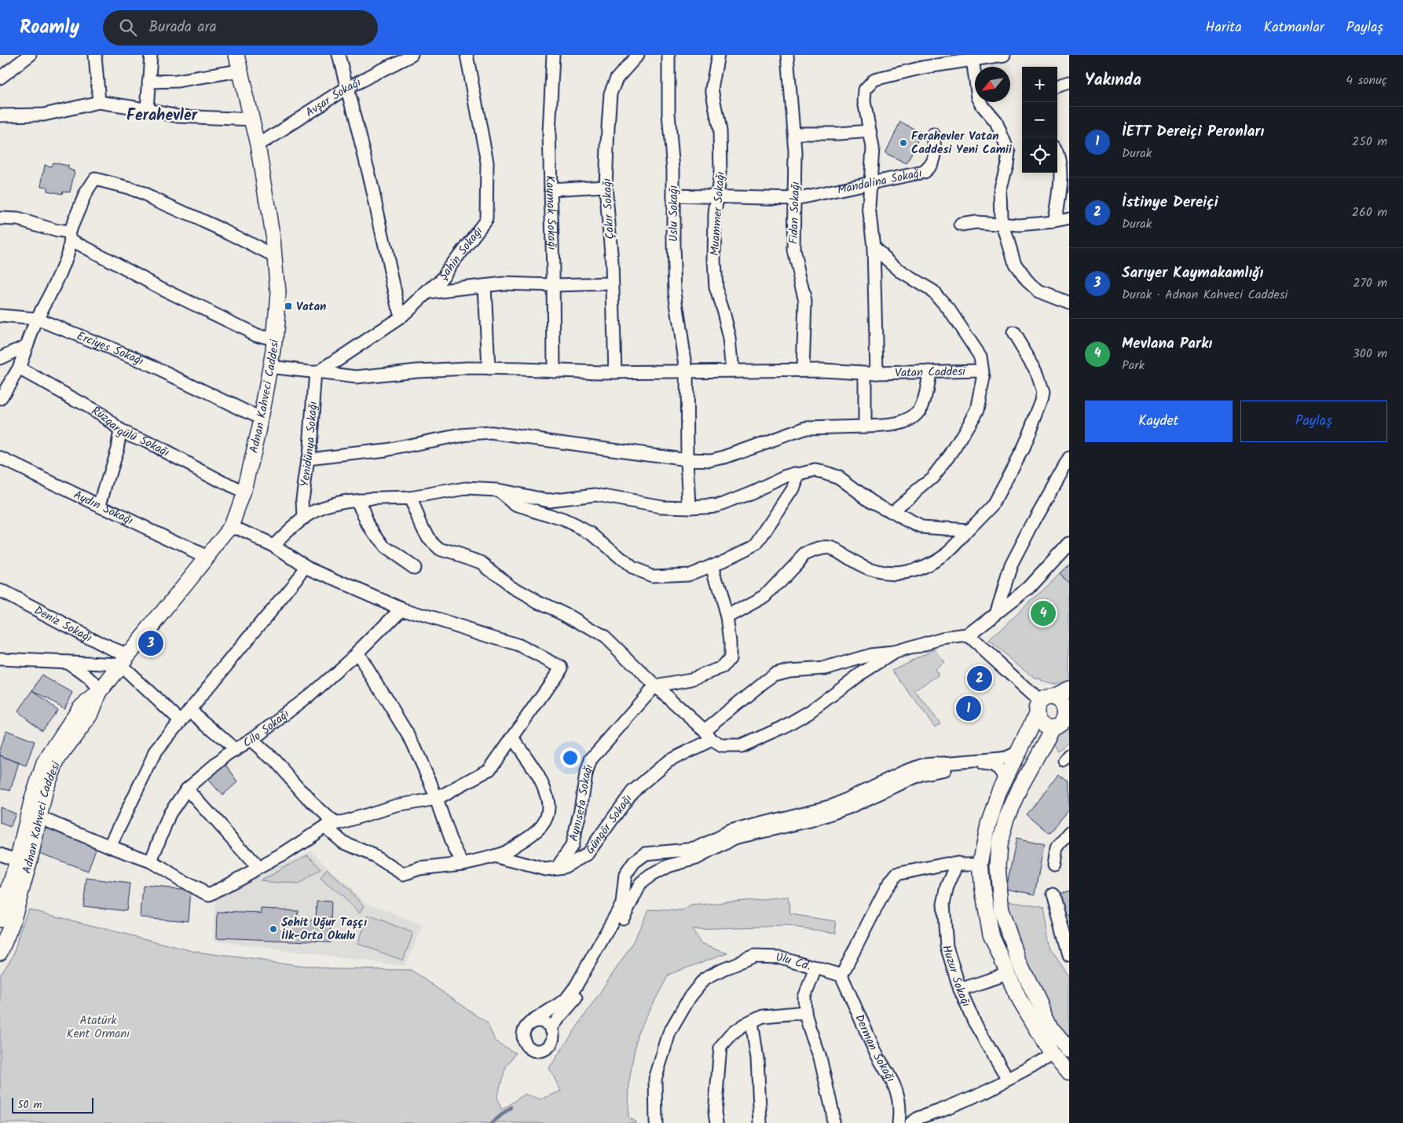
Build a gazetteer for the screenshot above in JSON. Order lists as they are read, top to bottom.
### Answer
{
  "streets": {
    "main road": ["Adnan Kahveci Caddesi"],
    "street": [
      "Avşar Sokağı",
      "Mandalina Sokağı",
      "Çakır Sokağı",
      "Kaymak Sokağı",
      "Fidan Sokağı",
      "Uslu Sokağı",
      "Muammer Sokağı",
      "Şahin Sokağı",
      "Erciyes Sokağı",
      "Vatan Caddesi",
      "Rüzgargülü Sokağı",
      "Yenidünya Sokağı",
      "Aydın Sokağı",
      "Deniz Sokağı",
      "Cilo Sokağı",
      "Aynısefa Sokağı",
      "Güngör Sokağı",
      "Ulu Cd.",
      "Huzur Sokağı",
      "Derman Sokağı"
    ]
  },
  "crossings": [
    ["Avşar Sokağı", "Adnan Kahveci Caddesi"],
    ["Mandalina Sokağı", "Fidan Sokağı"],
    ["Mandalina Sokağı", "Uslu Sokağı"],
    ["Mandalina Sokağı", "Muammer Sokağı"],
    ["Çakır Sokağı", "Vatan Caddesi"],
    ["Kaymak Sokağı", "Vatan Caddesi"],
    ["Fidan Sokağı", "Vatan Caddesi"],
    ["Uslu Sokağı", "Vatan Caddesi"],
    ["Muammer Sokağı", "Vatan Caddesi"],
    ["Şahin Sokağı", "Vatan Caddesi"],
    ["Şahin Sokağı", "Yenidünya Sokağı"],
    ["Erciyes Sokağı", "Adnan Kahveci Caddesi"],
    ["Vatan Caddesi", "Adnan Kahveci Caddesi"],
    ["Vatan Caddesi", "Yenidünya Sokağı"],
    ["Adnan Kahveci Caddesi", "Rüzgargülü Sokağı"],
    ["Adnan Kahveci Caddesi", "Aydın Sokağı"],
    ["Adnan Kahveci Caddesi", "Deniz Sokağı"],
    ["Aynısefa Sokağı", "Güngör Sokağı"],
    ["Ulu Cd.", "Derman Sokağı"]
  ],
  "districts": ["Ferahevler"],
  "parks": ["Atatürk Kent Ormanı"],
  "places": {
    "other": ["Ferahevler Vatan Caddesi Yeni Camii", "Şehit Uğur Taşçı İlk-Orta Okulu"],
    "transit": ["Vatan"]
  },
  "scale_bar": "50 m",
  "north": "bottom left",
  "page": {
    "header": "Roamly",
    "search": "Burada ara",
    "nav": ["Harita", "Katmanlar", "Paylaş"],
    "heading": ["Yakında", "4 sonuç"],
    "map_buttons": ["+", "−"],
    "list": [
      {
        "mark": "1",
        "name": "İETT Dereiçi Peronları",
        "note": "Durak",
        "value": "250 m"
      },
      {
        "mark": "2",
        "name": "İstinye Dereiçi",
        "note": "Durak",
        "value": "260 m"
      },
      {
        "mark": "3",
        "name": "Sarıyer Kaymakamlığı",
        "note": "Durak · Adnan Kahveci Caddesi",
        "value": "270 m"
      },
      {
        "mark": "4",
        "name": "Mevlana Parkı",
        "note": "Park",
        "value": "300 m"
      }
    ],
    "buttons": ["Kaydet", "Paylaş"],
    "pins": [
      "4",
      "3",
      "2",
      "1"
    ],
    "scale": "50 m"
  }
}
